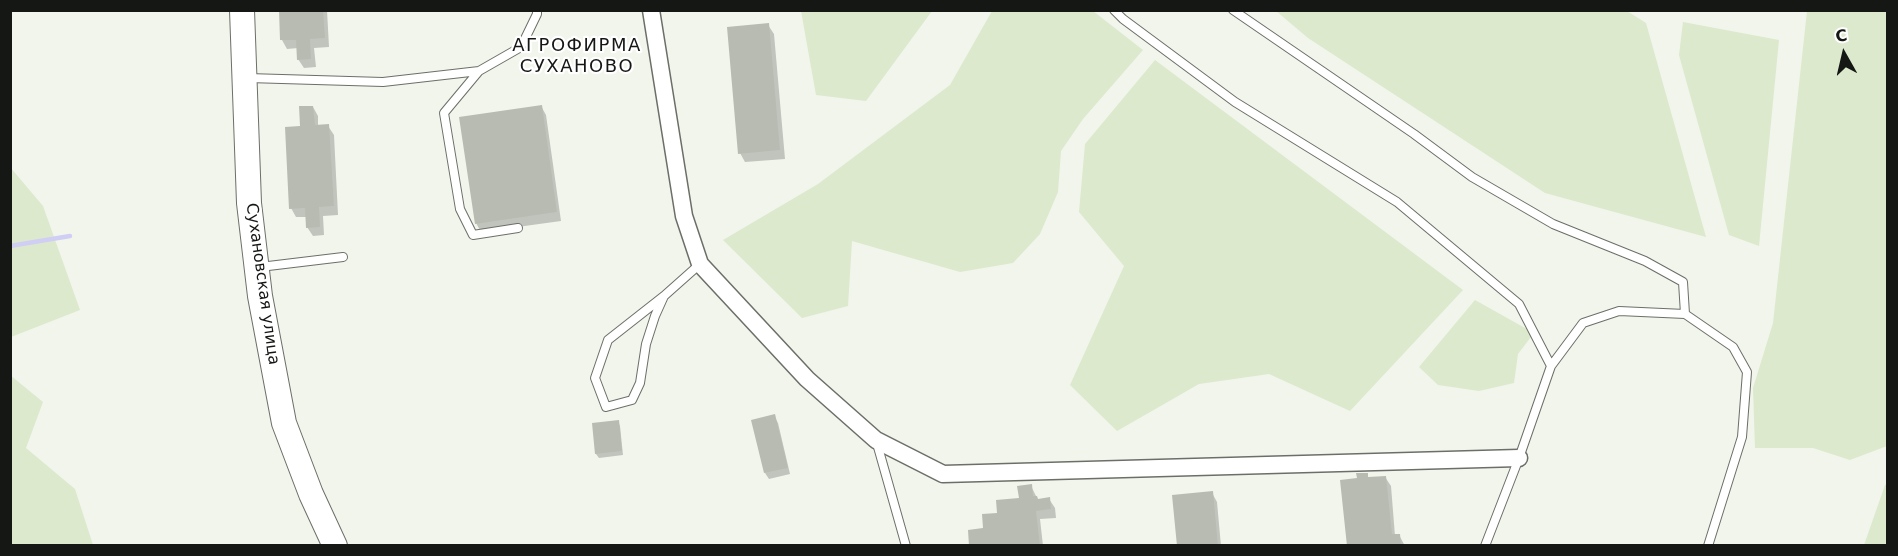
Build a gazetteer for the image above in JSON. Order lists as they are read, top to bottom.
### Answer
{
  "streets": {
    "street": ["Сухановская улица"]
  },
  "districts": ["АГРОФИРМА СУХАНОВО"],
  "north": "top"
}
